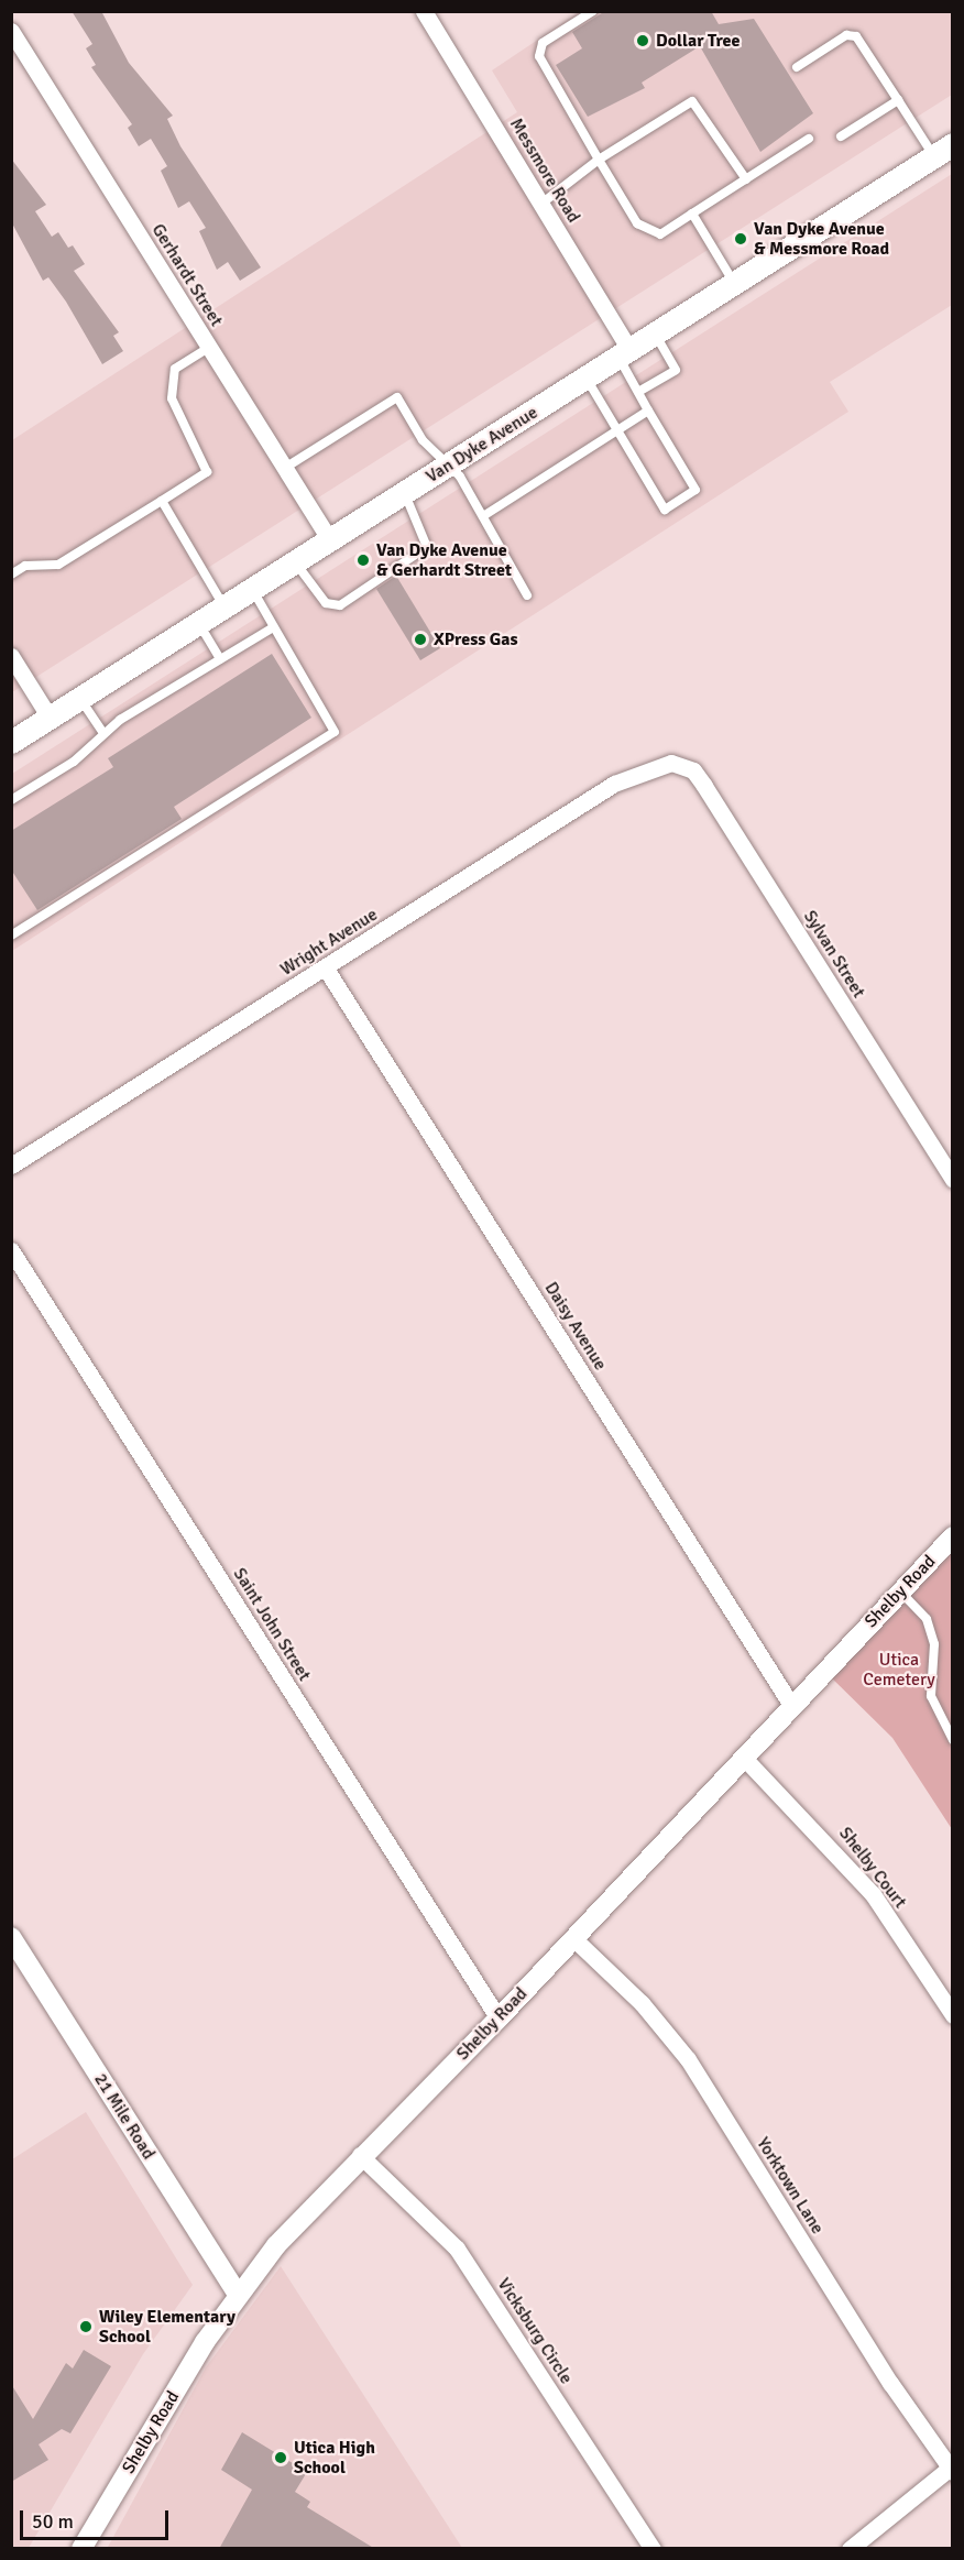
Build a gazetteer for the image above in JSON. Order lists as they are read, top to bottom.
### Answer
{
  "streets": {
    "main road": ["Van Dyke Avenue"],
    "street": [
      "Messmore Road",
      "Gerhardt Street",
      "Wright Avenue",
      "Sylvan Street",
      "Daisy Avenue",
      "Shelby Road",
      "Saint John Street",
      "Shelby Court",
      "21 Mile Road",
      "Yorktown Lane",
      "Vicksburg Circle"
    ]
  },
  "crossings": [
    ["Messmore Road", "Van Dyke Avenue"],
    ["Gerhardt Street", "Van Dyke Avenue"],
    ["Wright Avenue", "Sylvan Street"],
    ["Wright Avenue", "Daisy Avenue"],
    ["Daisy Avenue", "Shelby Road"],
    ["Shelby Road", "Saint John Street"],
    ["Shelby Road", "Shelby Court"],
    ["Shelby Road", "21 Mile Road"],
    ["Shelby Road", "Yorktown Lane"],
    ["Shelby Road", "Vicksburg Circle"]
  ],
  "parks": ["Utica Cemetery"],
  "places": [
    "Dollar Tree",
    "Van Dyke Avenue & Messmore Road",
    "Van Dyke Avenue & Gerhardt Street",
    "XPress Gas",
    "Wiley Elementary School",
    "Utica High School"
  ],
  "scale_bar": "50 m"
}
